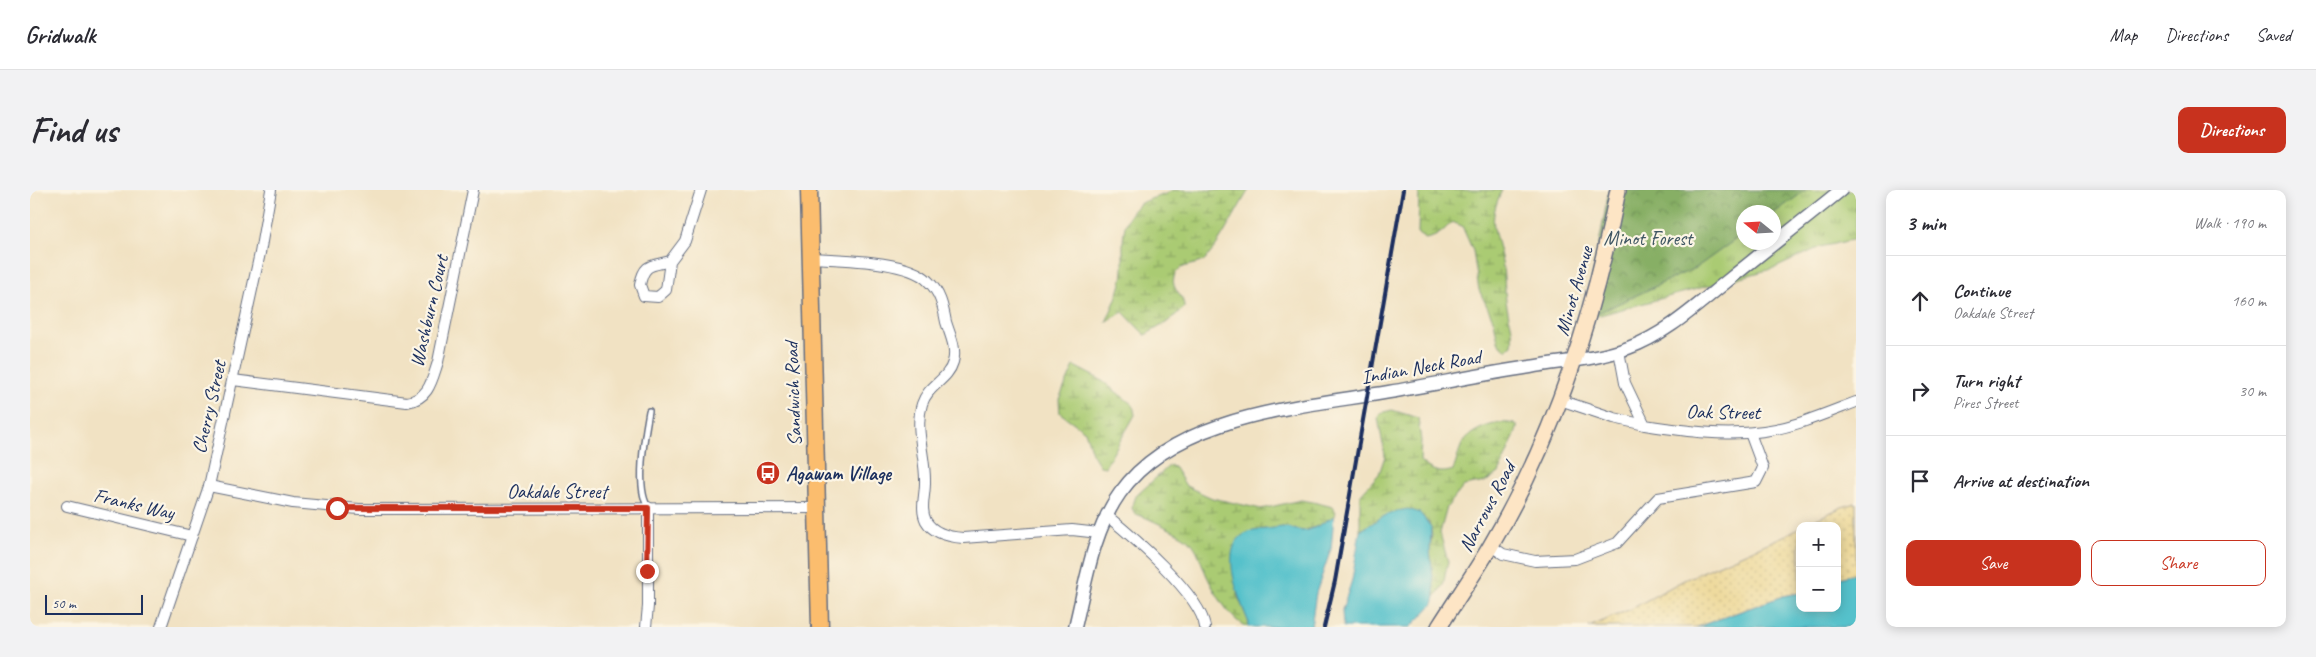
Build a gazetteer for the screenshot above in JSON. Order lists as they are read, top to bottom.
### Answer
{
  "streets": {
    "main road": ["Minot Avenue", "Sandwich Road", "Narrows Road"],
    "street": [
      "Washburn Court",
      "Indian Neck Road",
      "Cherry Street",
      "Oak Street",
      "Oakdale Street",
      "Franks Way"
    ]
  },
  "crossings": [
    ["Minot Avenue", "Indian Neck Road"],
    ["Minot Avenue", "Oak Street"],
    ["Minot Avenue", "Narrows Road"],
    ["Washburn Court", "Cherry Street"],
    ["Sandwich Road", "Oakdale Street"],
    ["Cherry Street", "Oakdale Street"],
    ["Cherry Street", "Franks Way"],
    ["Oak Street", "Narrows Road"]
  ],
  "parks": ["Minot Forest"],
  "places": {
    "bus stop": ["Agawam Village"]
  },
  "scale_bar": "50 m",
  "north": "left",
  "page": {
    "header": "Gridwalk",
    "nav": ["Map", "Directions", "Saved"],
    "buttons": [
      "Directions",
      ["Save", "Share"]
    ],
    "title": "Find us",
    "heading": ["3 min", "Walk · 190 m"],
    "list": [
      ["Continue", "Oakdale Street", "160 m"],
      ["Turn right", "Pires Street", "30 m"],
      "Arrive at destination"
    ],
    "map_buttons": ["+", "−"],
    "scale": "50 m"
  }
}
